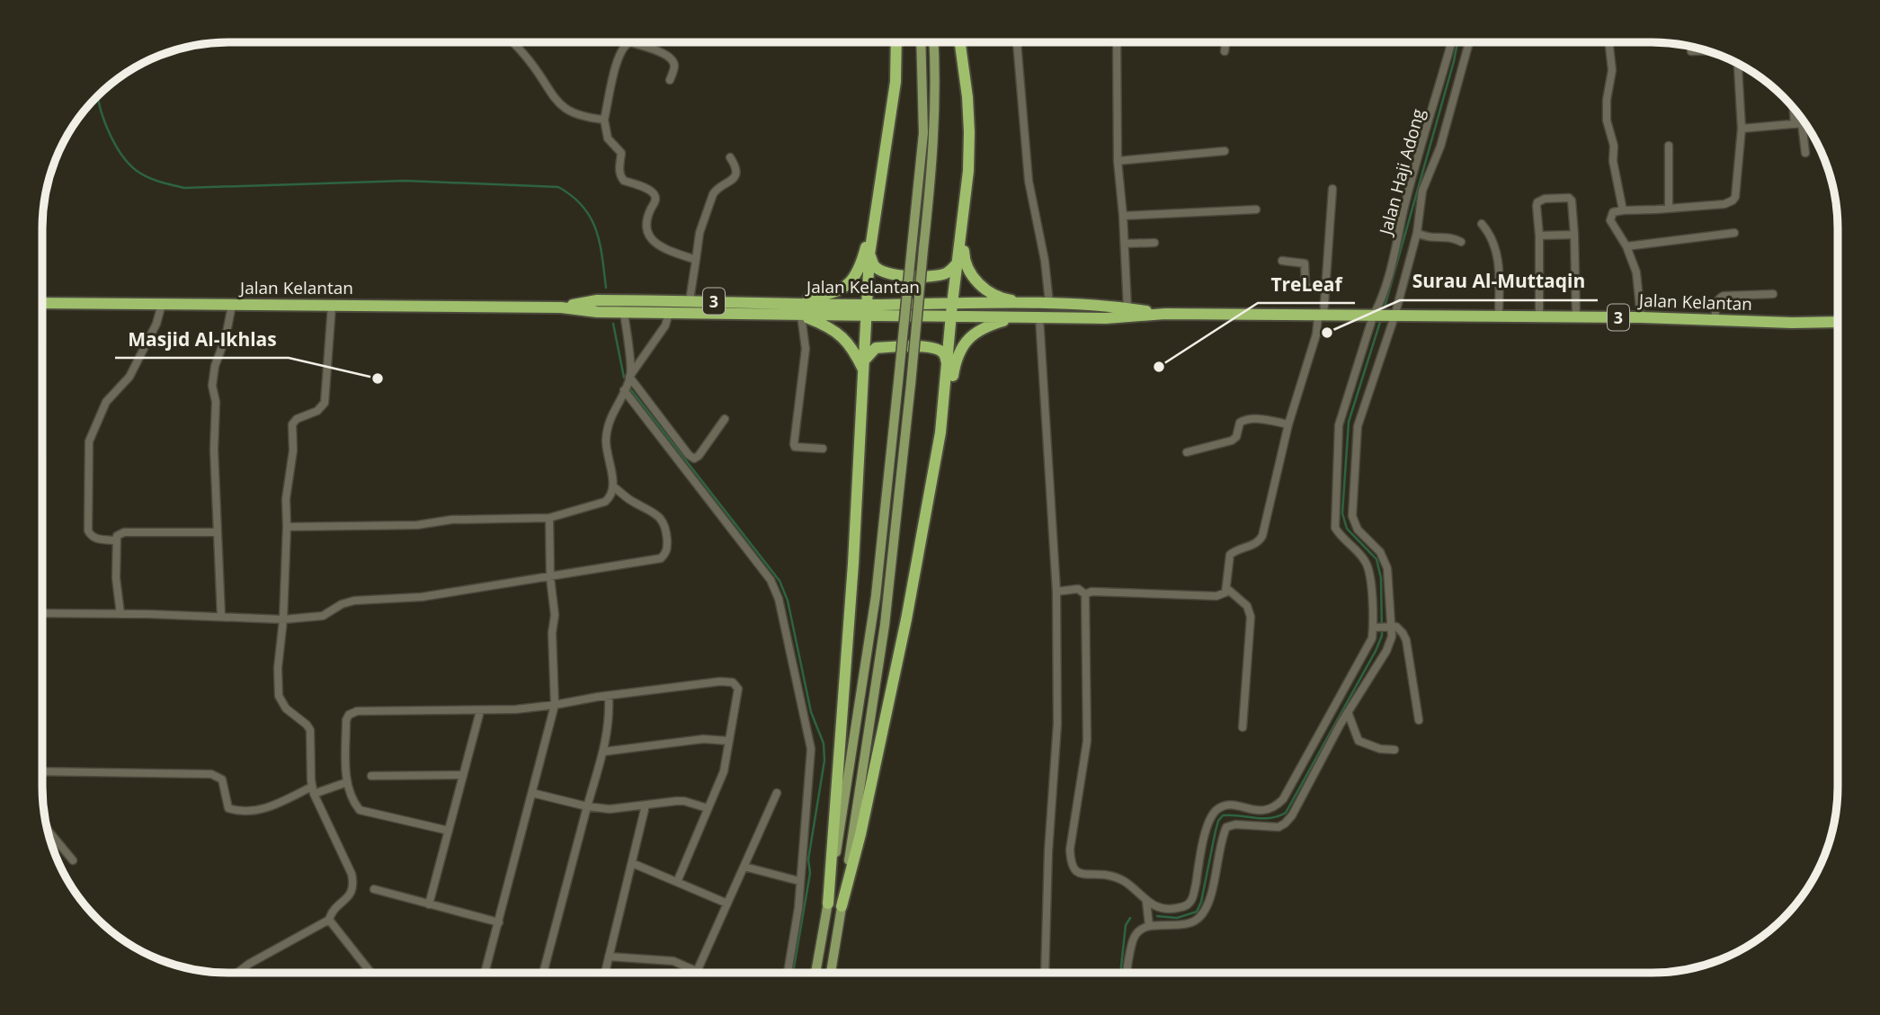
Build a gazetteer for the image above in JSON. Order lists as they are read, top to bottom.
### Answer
{
  "streets": {
    "highway": ["Jalan Kelantan", "3"],
    "street": ["Jalan Haji Adong"]
  },
  "crossings": [
    ["Jalan Haji Adong", "Jalan Kelantan"]
  ],
  "places": ["Surau Al-Muttaqin", "TreLeaf", "Masjid Al-Ikhlas"]
}
